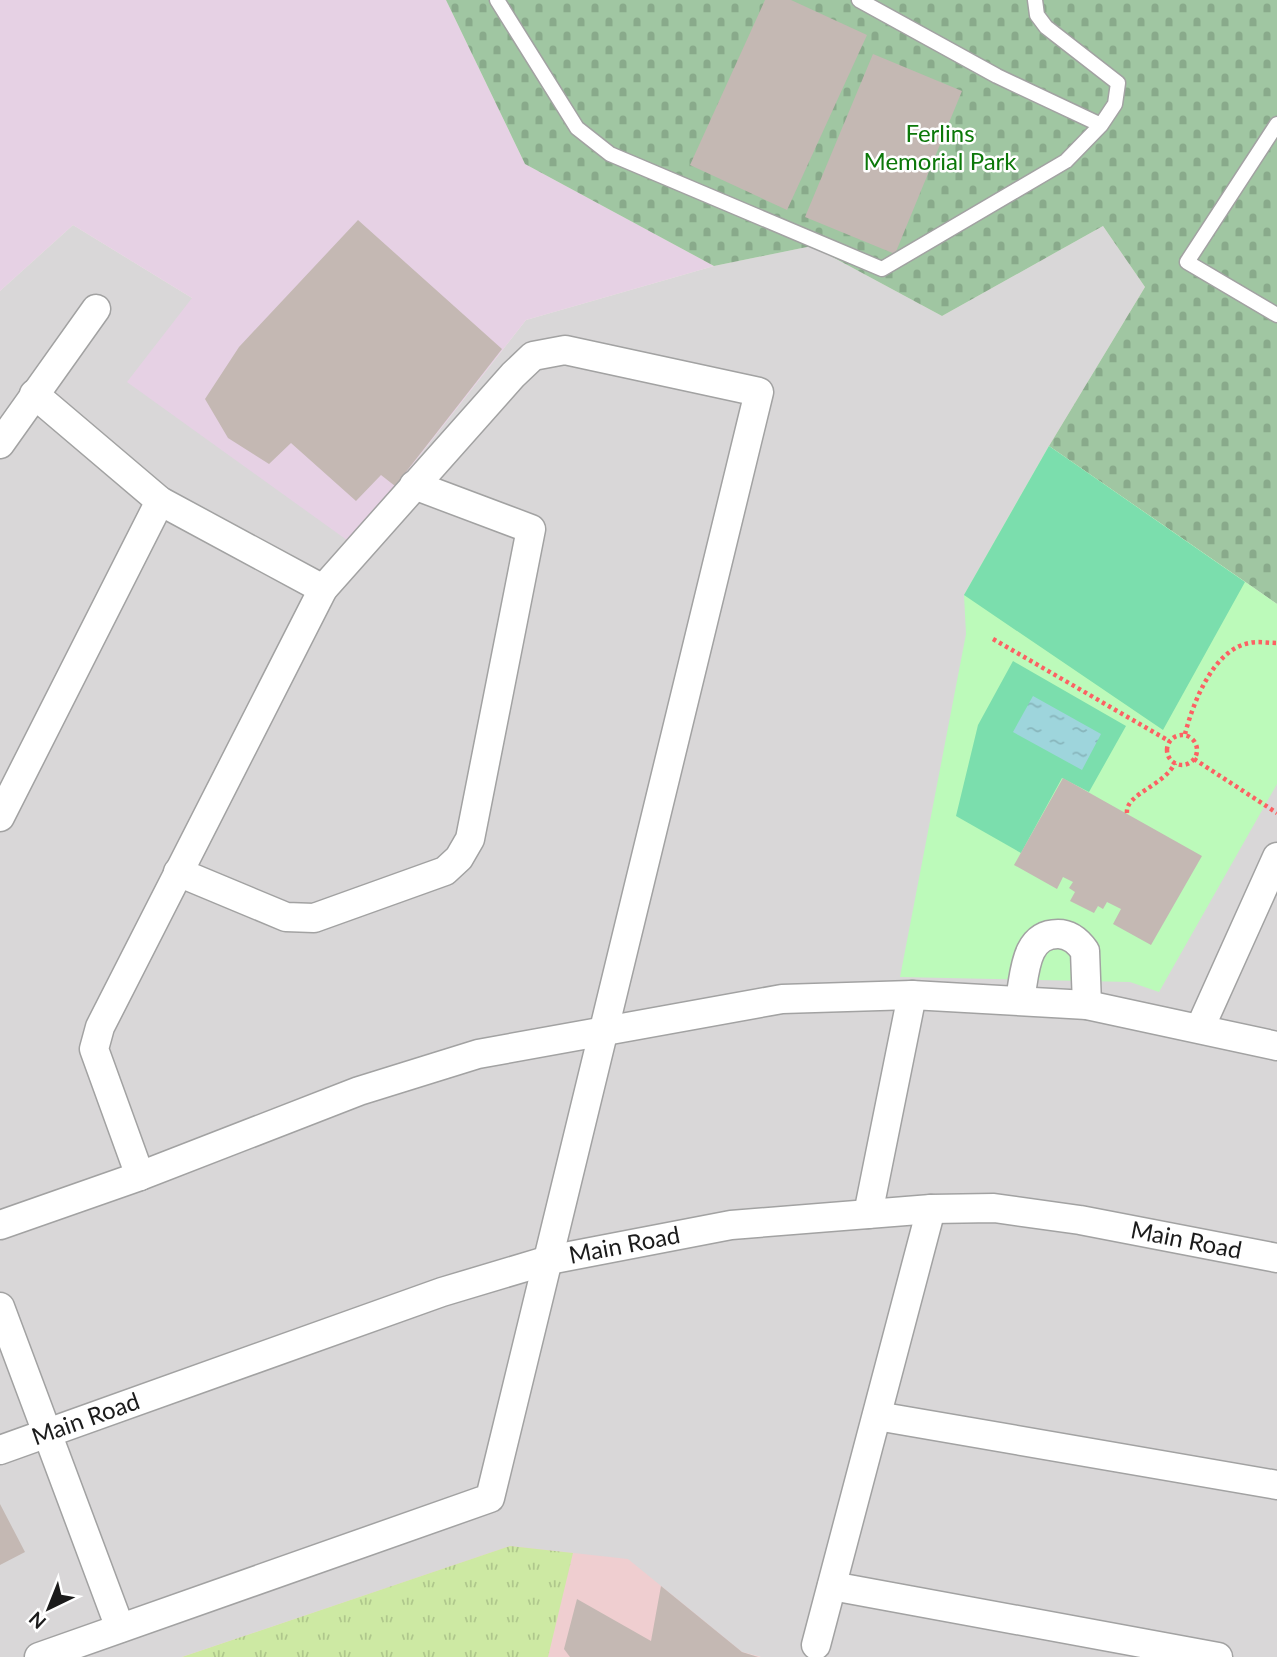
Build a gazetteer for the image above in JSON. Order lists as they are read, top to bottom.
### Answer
{
  "streets": {
    "street": ["Main Road"]
  },
  "parks": ["Ferlins Memorial Park"],
  "north": "bottom left"
}
